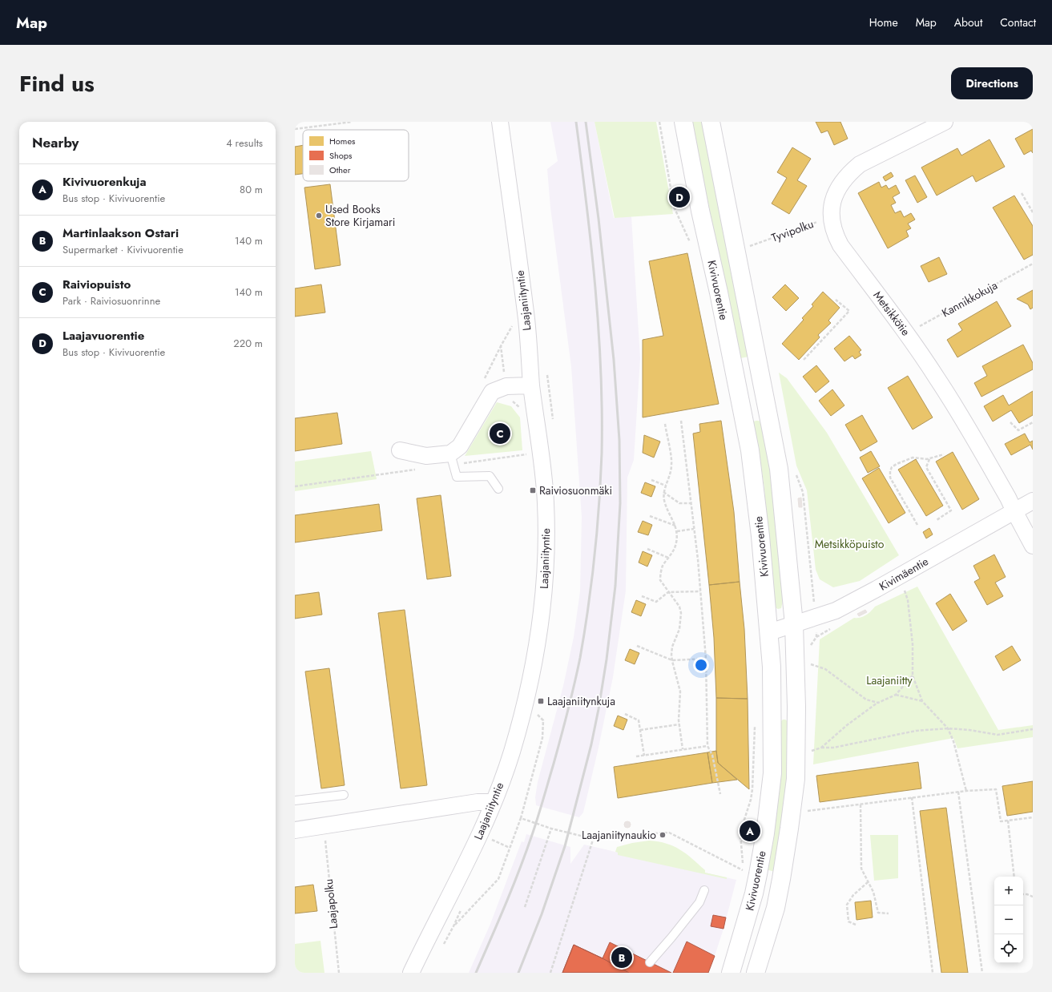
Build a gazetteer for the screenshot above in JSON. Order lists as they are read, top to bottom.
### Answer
{
  "streets": {
    "street": [
      "Kivivuorentie",
      "Laajaniityntie",
      "Metsikkötie",
      "Kivimäentie"
    ],
    "path": ["Tyvipolku", "Kannikkokuja", "Laajapolku"]
  },
  "crossings": [
    ["Tyvipolku", "Metsikkötie"],
    ["Kivivuorentie", "Kivimäentie"],
    ["Kannikkokuja", "Metsikkötie"],
    ["Metsikkötie", "Kivimäentie"]
  ],
  "parks": ["Metsikköpuisto", "Laajaniitty"],
  "places": {
    "other": ["Used Books Store Kirjamari", "Laajaniitynaukio"],
    "transit": ["Raiviosuonmäki", "Laajaniitynkuja"]
  },
  "legend": ["Homes", "Shops", "Other"],
  "page": {
    "header": "Map",
    "nav": [
      "Home",
      "Map",
      "About",
      "Contact"
    ],
    "title": "Find us",
    "buttons": "Directions",
    "heading": ["Nearby", "4 results"],
    "list": [
      {
        "mark": "A",
        "name": "Kivivuorenkuja",
        "note": "Bus stop · Kivivuorentie",
        "value": "80 m"
      },
      {
        "mark": "B",
        "name": "Martinlaakson Ostari",
        "note": "Supermarket · Kivivuorentie",
        "value": "140 m"
      },
      {
        "mark": "C",
        "name": "Raiviopuisto",
        "note": "Park · Raiviosuonrinne",
        "value": "140 m"
      },
      {
        "mark": "D",
        "name": "Laajavuorentie",
        "note": "Bus stop · Kivivuorentie",
        "value": "220 m"
      }
    ],
    "pins": [
      "D",
      "C",
      "A",
      "B"
    ],
    "map_buttons": ["+", "−"]
  }
}
